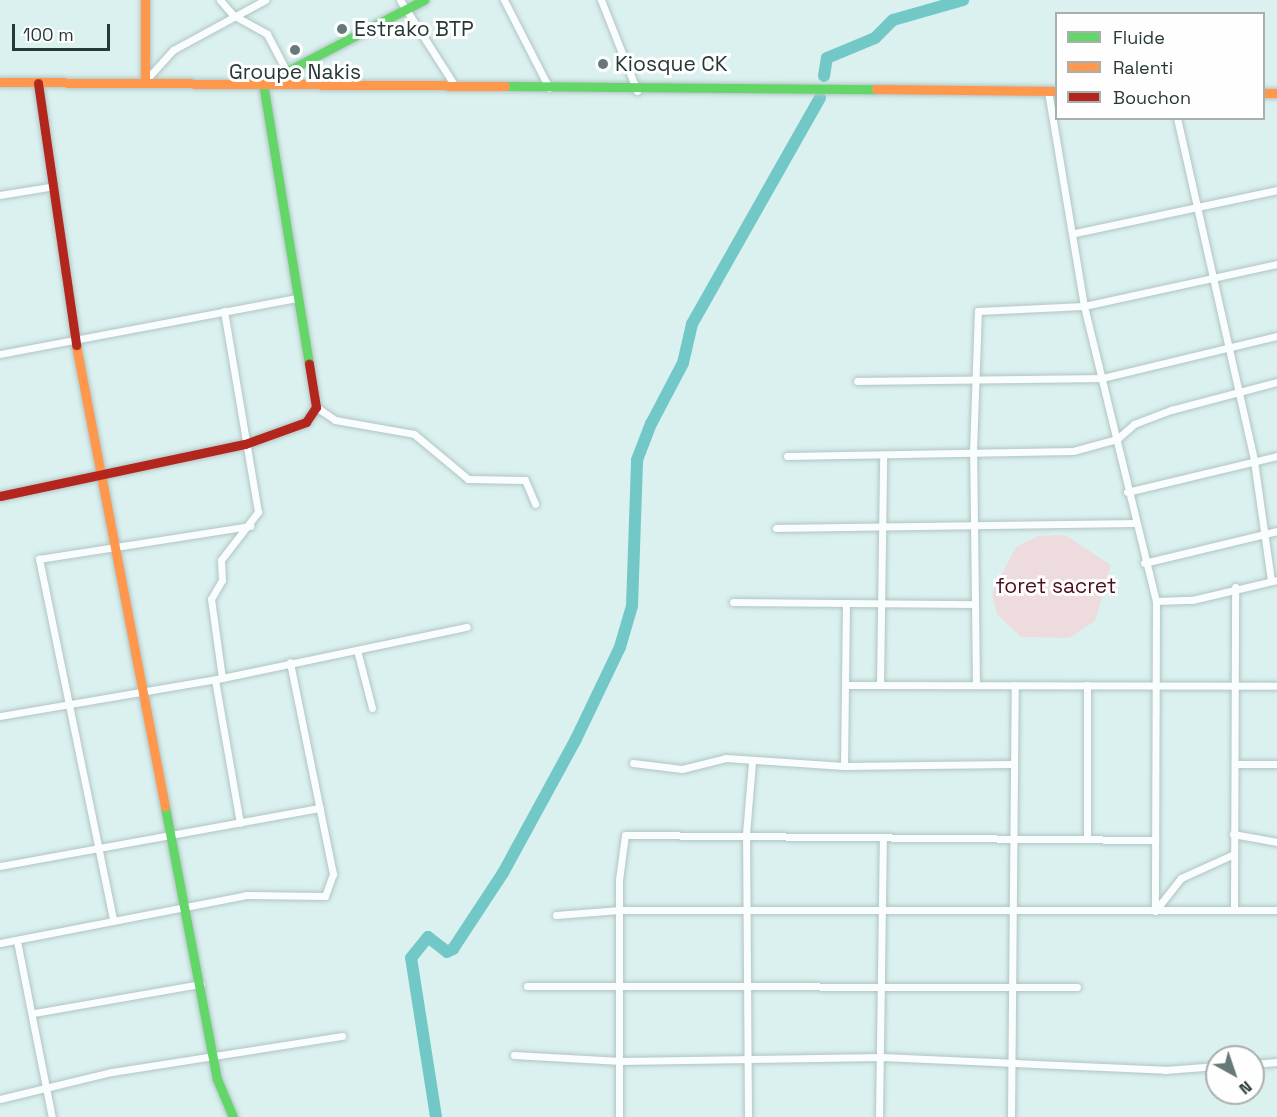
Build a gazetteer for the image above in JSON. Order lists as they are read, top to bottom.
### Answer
{
  "parks": ["foret sacret"],
  "places": ["Estrako BTP", "Groupe Nakis", "Kiosque CK"],
  "legend": ["Fluide", "Ralenti", "Bouchon"],
  "scale_bar": "100 m",
  "north": "bottom right"
}
